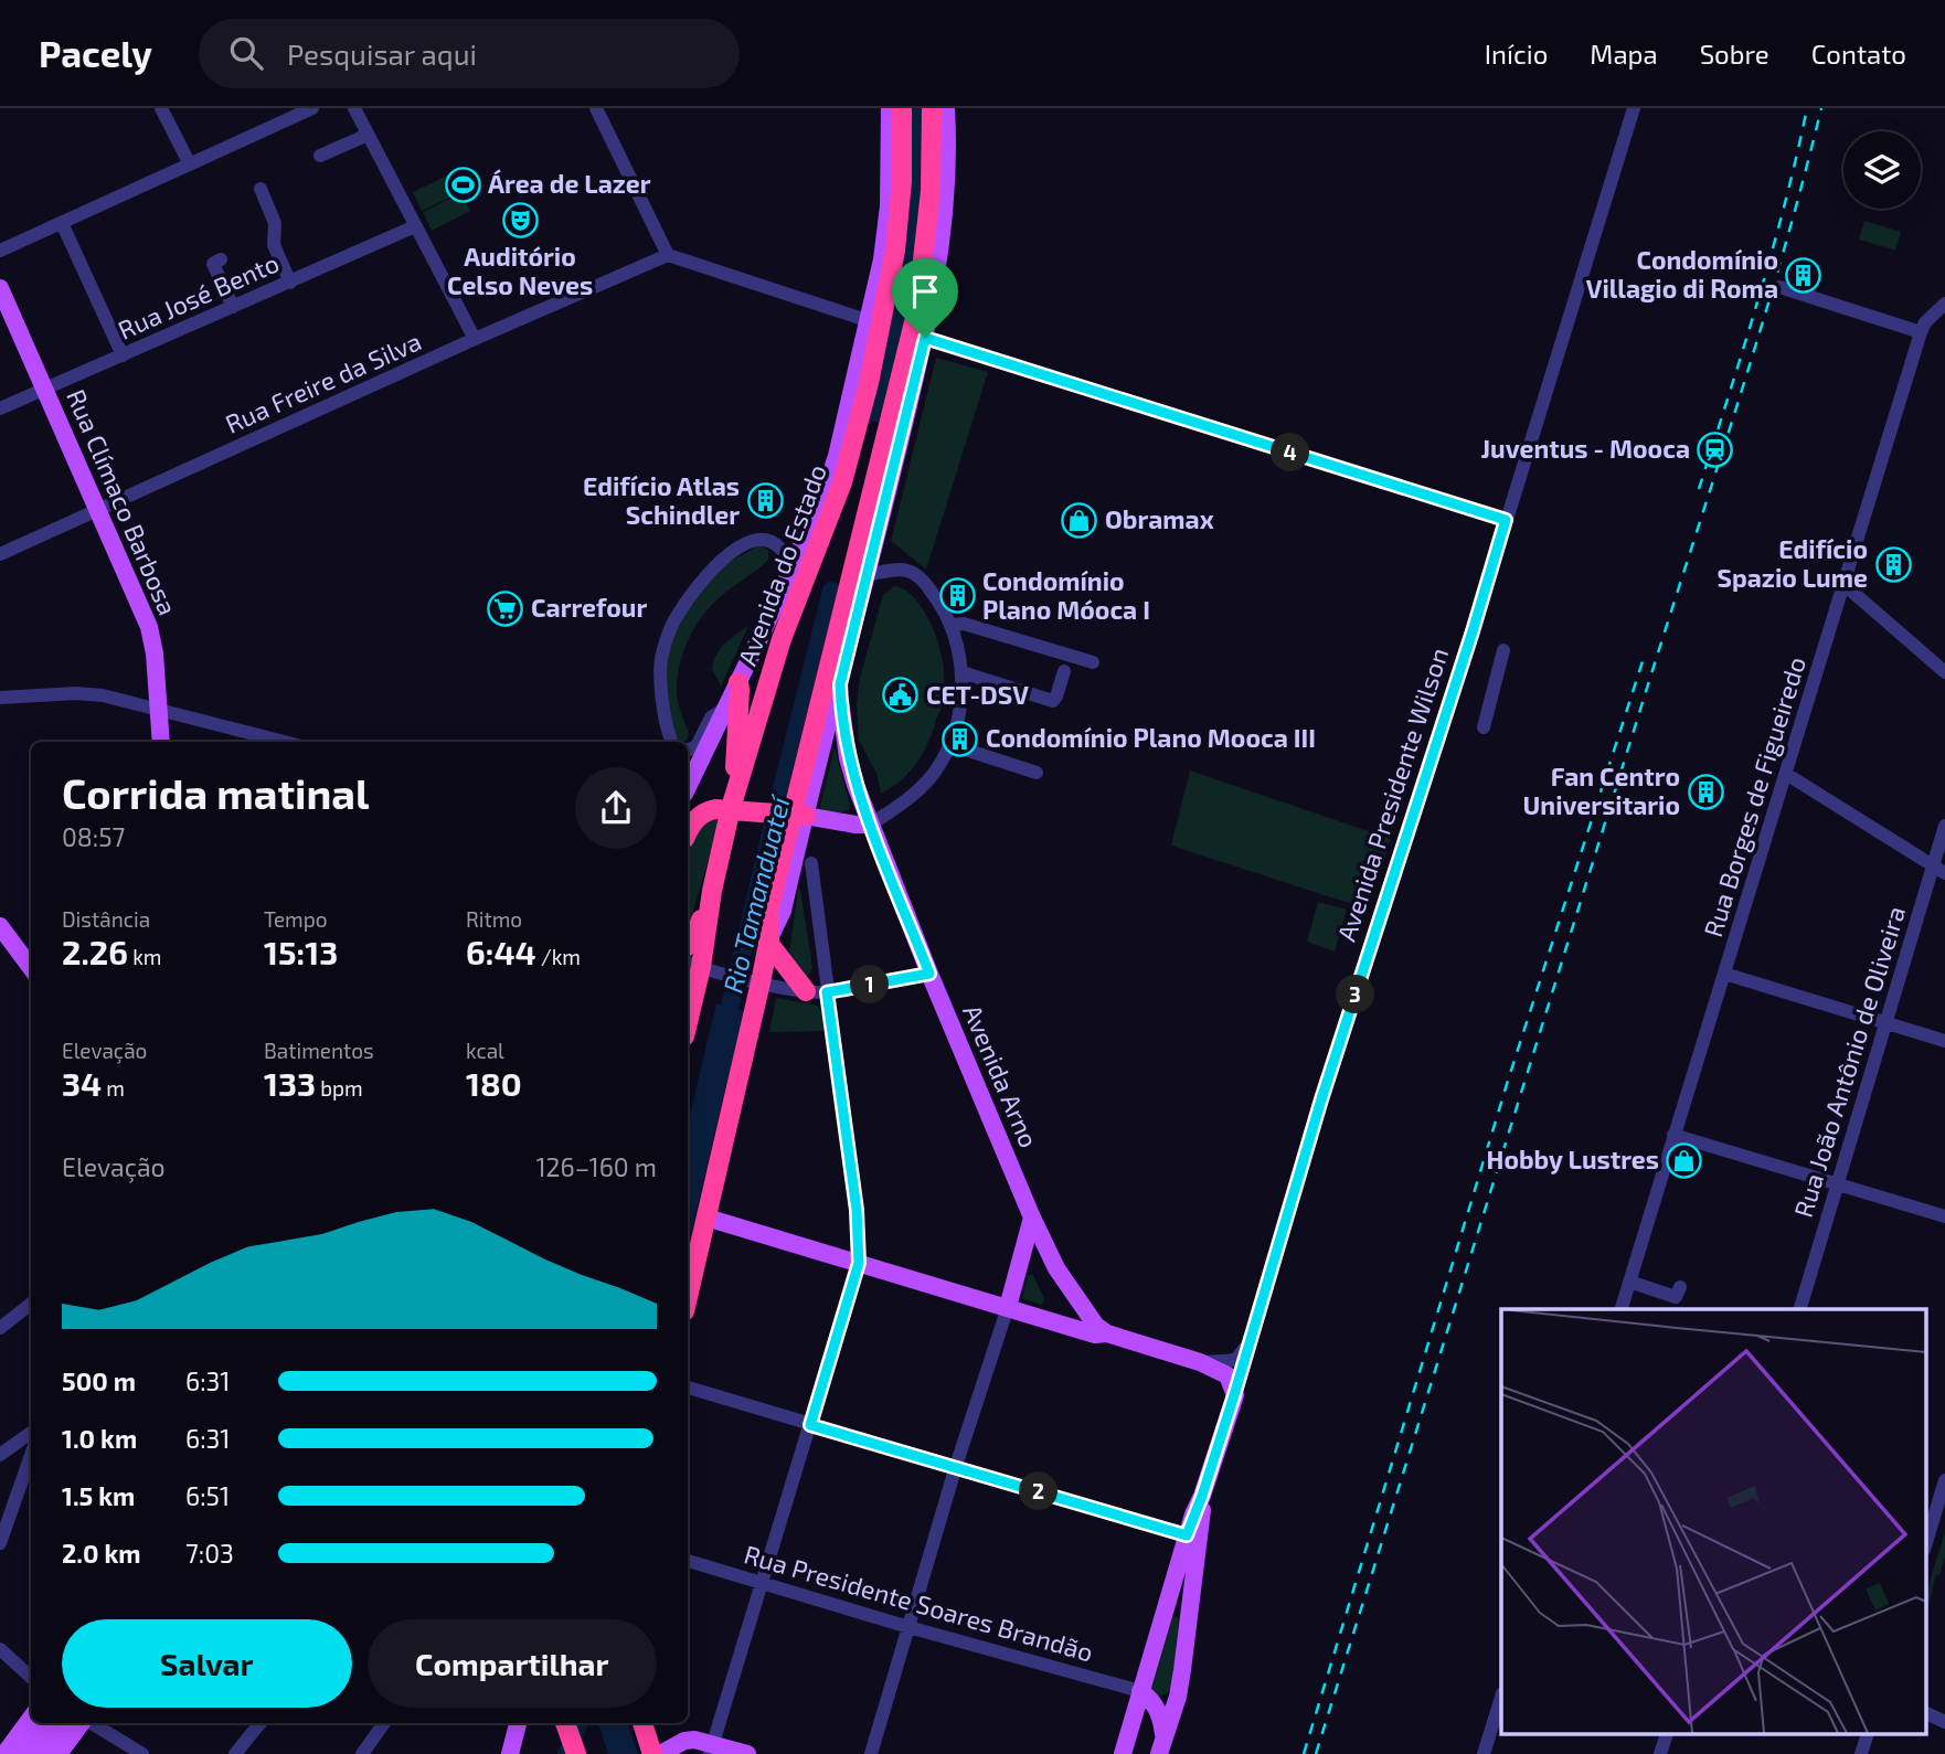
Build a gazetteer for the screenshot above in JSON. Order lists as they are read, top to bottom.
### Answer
{
  "streets": {
    "highway": ["Avenida do Estado"],
    "main road": ["Rua Clímaco Barbosa", "Avenida Presidente Wilson", "Avenida Arno"],
    "street": [
      "Rua José Bento",
      "Rua Freire da Silva",
      "Rua Borges de Figueiredo",
      "Rua João Antônio de Oliveira",
      "Rua Presidente Soares Brandão"
    ]
  },
  "crossings": [
    ["Rua José Bento", "Rua Clímaco Barbosa"],
    ["Rua Freire da Silva", "Rua Clímaco Barbosa"],
    ["Avenida Presidente Wilson", "Rua Presidente Soares Brandão"]
  ],
  "water": ["Rio Tamanduateí"],
  "places": {
    "sports": ["Área de Lazer"],
    "theatre": ["Auditório Celso Neves"],
    "building": [
      "Condomínio Villagio di Roma",
      "Edifício Atlas Schindler",
      "Edifício Spazio Lume",
      "Condomínio Plano Móoca I",
      "Condomínio Plano Mooca III",
      "Fan Centro Universitario"
    ],
    "station": ["Juventus - Mooca"],
    "shop": ["Obramax", "Hobby Lustres"],
    "supermarket": ["Carrefour"],
    "public building": ["CET-DSV"]
  },
  "page": {
    "header": "Pacely",
    "search": "Pesquisar aqui",
    "nav": [
      "Início",
      "Mapa",
      "Sobre",
      "Contato"
    ],
    "pins": [
      "4",
      "1",
      "3",
      "2"
    ],
    "heading": ["Corrida matinal", "08:57"],
    "stats": [
      ["Distância", "2.26 km"],
      ["Tempo", "15:13"],
      ["Ritmo", "6:44 /km"],
      ["Elevação", "34 m"],
      ["Batimentos", "133 bpm"],
      ["kcal", "180"]
    ],
    "chart": ["Elevação", "126–160 m"],
    "list": [
      {
        "name": "500 m",
        "note": "6:31"
      },
      {
        "name": "1.0 km",
        "note": "6:31"
      },
      {
        "name": "1.5 km",
        "note": "6:51"
      },
      {
        "name": "2.0 km",
        "note": "7:03"
      }
    ],
    "buttons": ["Salvar", "Compartilhar"]
  }
}
